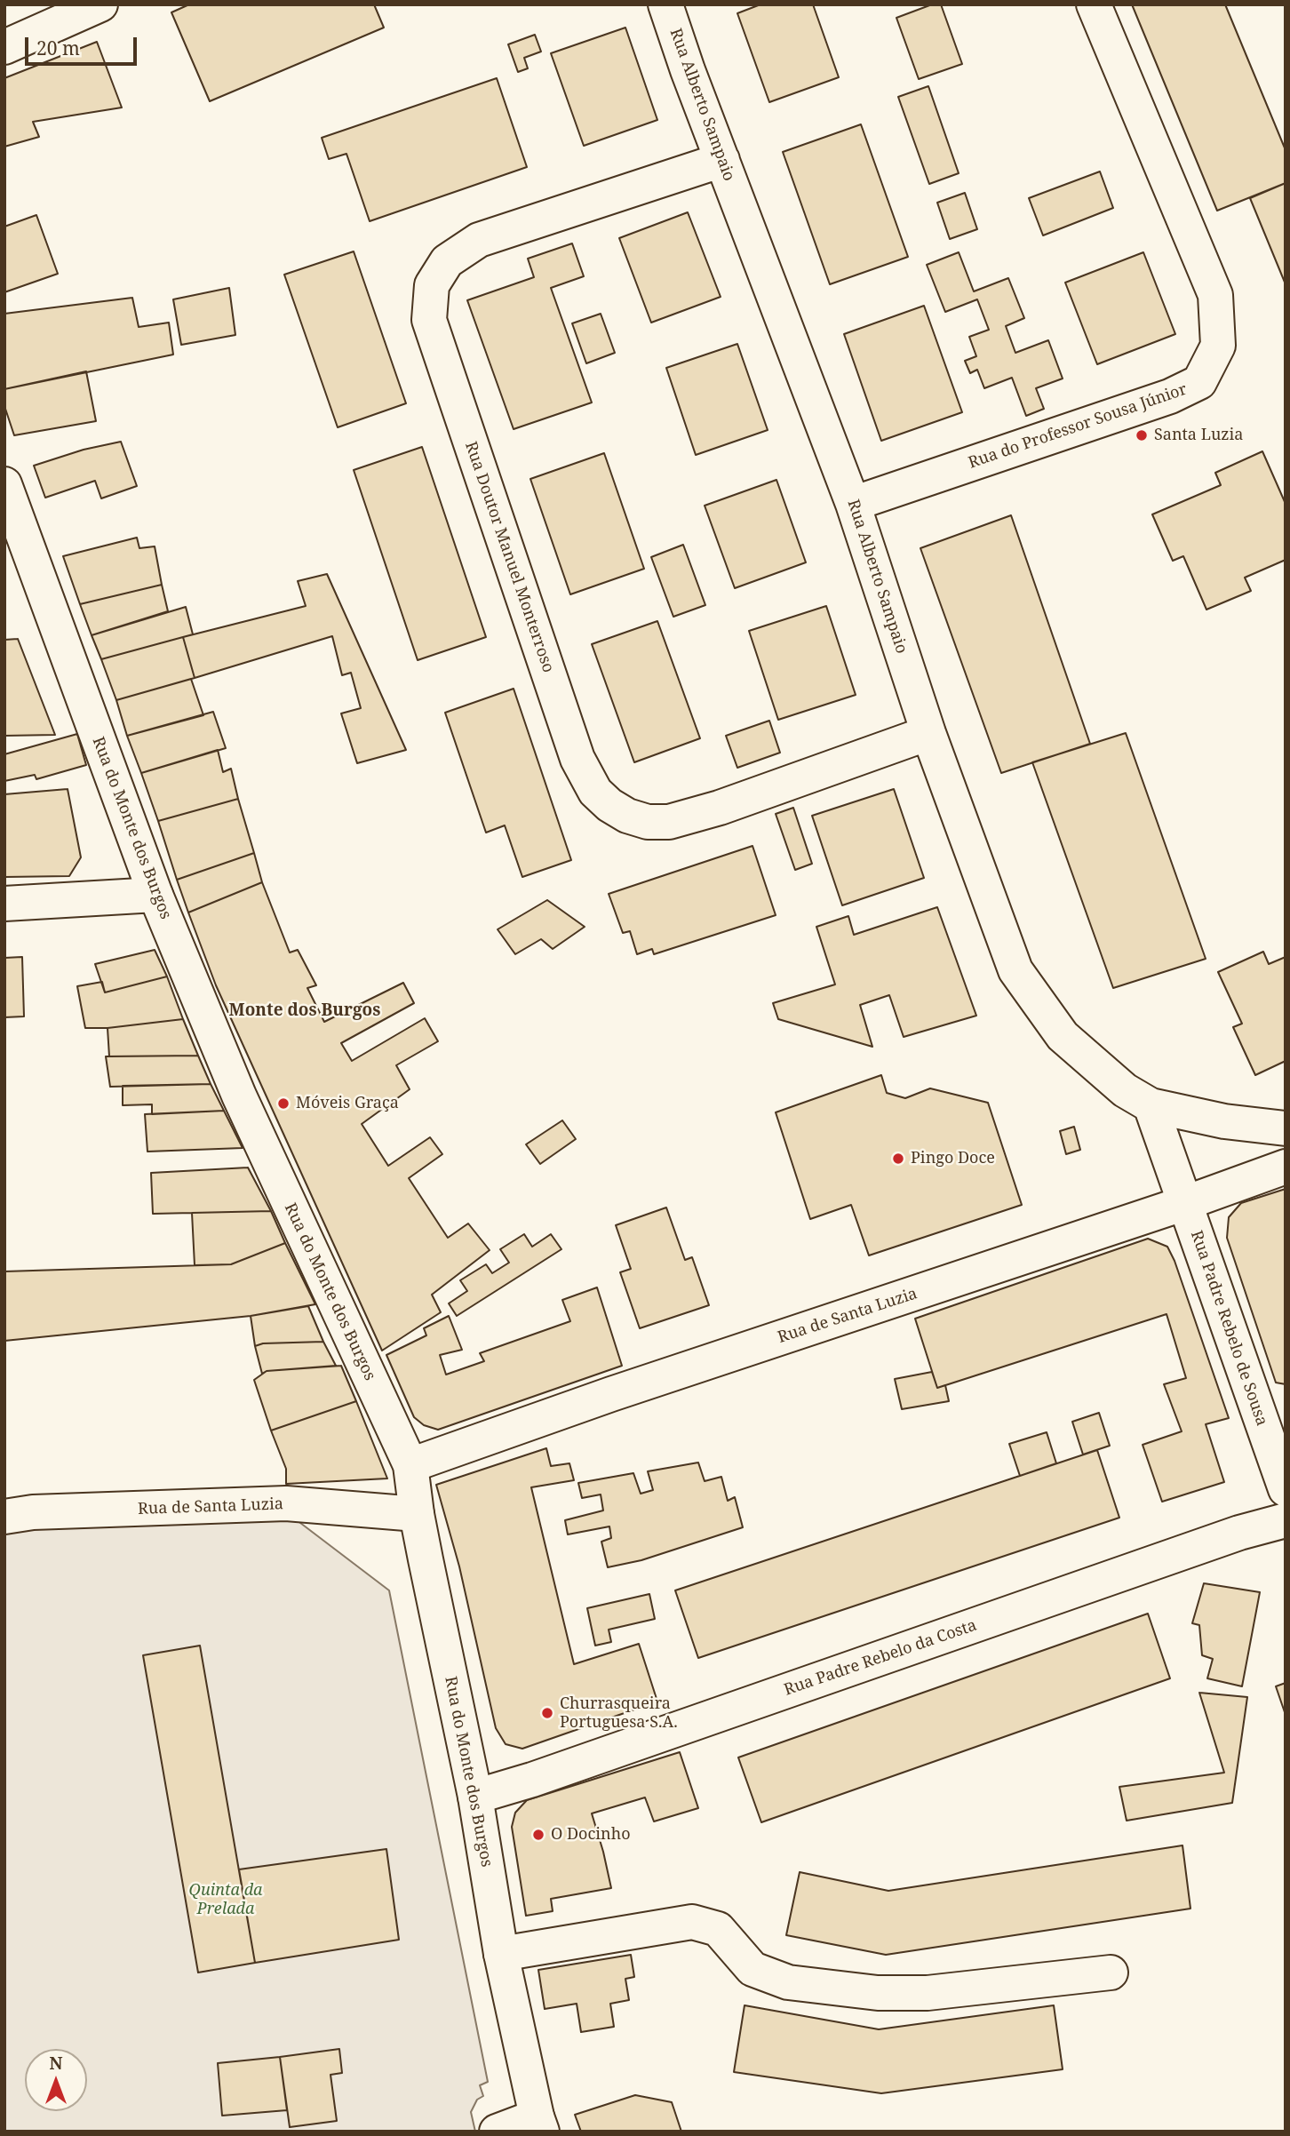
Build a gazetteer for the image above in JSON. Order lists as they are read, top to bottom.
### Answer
{
  "streets": {
    "street": [
      "Rua Alberto Sampaio",
      "Rua do Professor Sousa Júnior",
      "Rua Doutor Manuel Monterroso",
      "Rua do Monte dos Burgos",
      "Rua de Santa Luzia",
      "Rua Padre Rebelo de Sousa",
      "Rua Padre Rebelo da Costa"
    ]
  },
  "crossings": [
    ["Rua Alberto Sampaio", "Rua do Professor Sousa Júnior"],
    ["Rua Alberto Sampaio", "Rua Doutor Manuel Monterroso"],
    ["Rua do Monte dos Burgos", "Rua de Santa Luzia"],
    ["Rua do Monte dos Burgos", "Rua Padre Rebelo da Costa"],
    ["Rua de Santa Luzia", "Rua Padre Rebelo de Sousa"]
  ],
  "districts": ["Monte dos Burgos"],
  "parks": ["Quinta da Prelada"],
  "places": [
    "Santa Luzia",
    "Móveis Graça",
    "Pingo Doce",
    "Churrasqueira Portuguesa S.A.",
    "O Docinho"
  ],
  "scale_bar": "20 m",
  "north": "top"
}
